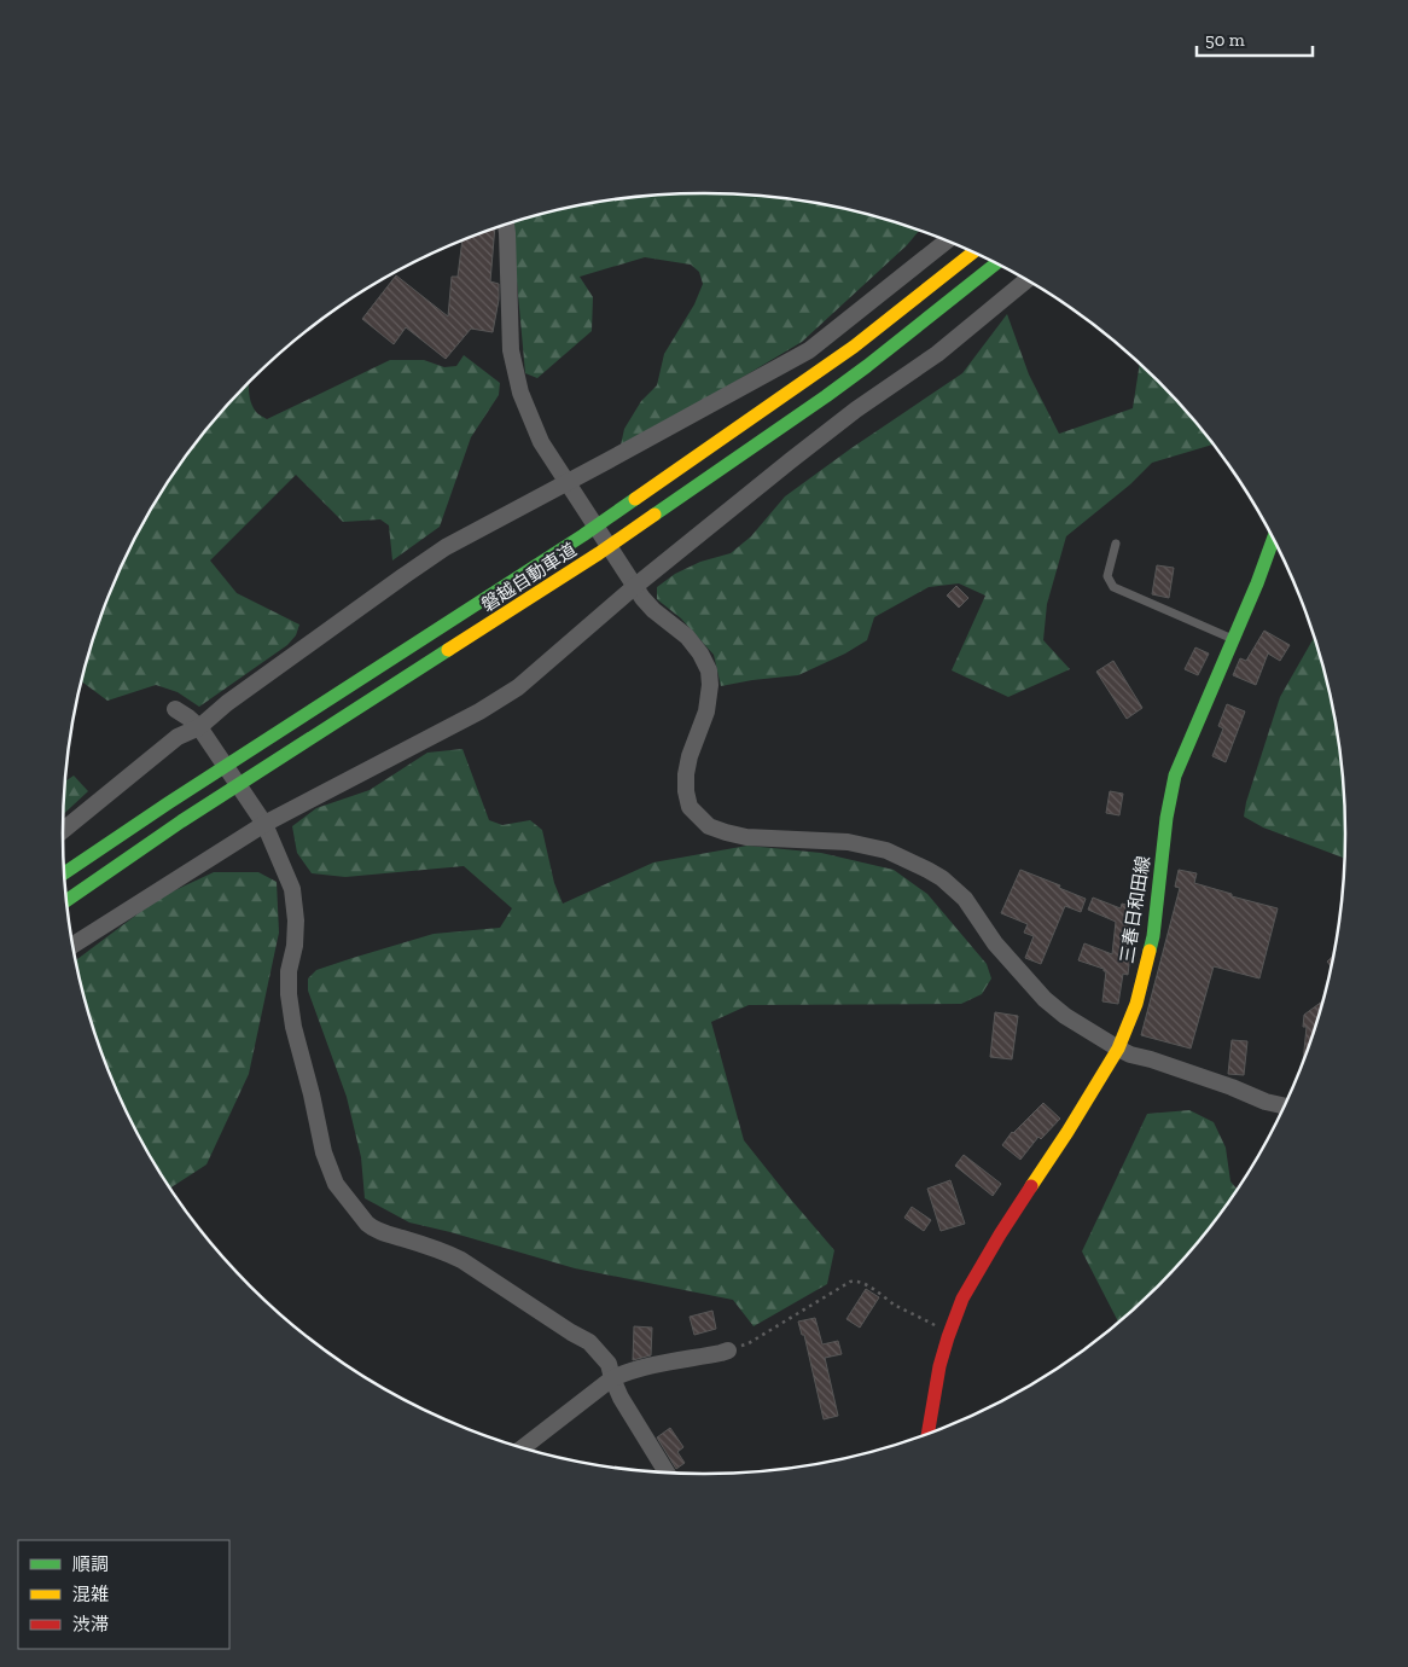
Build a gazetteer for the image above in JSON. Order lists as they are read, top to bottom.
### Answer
{
  "streets": {
    "main road": ["磐越自動車道", "三春日和田線"]
  },
  "legend": ["順調", "混雑", "渋滞"],
  "scale_bar": "50 m"
}
